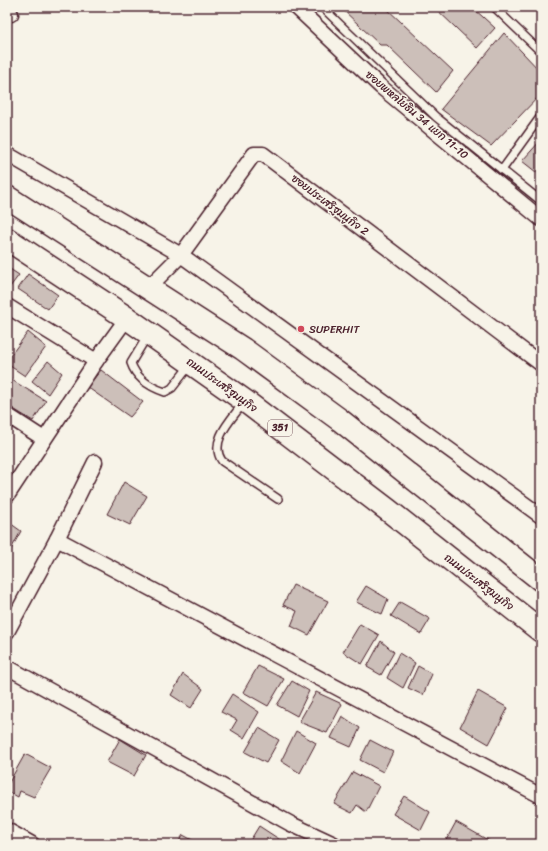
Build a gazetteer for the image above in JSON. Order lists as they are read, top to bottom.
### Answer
{
  "streets": {
    "main road": ["ถนนประเสริฐมนูกิจ", "351"],
    "street": ["ซอยพหลโยธิน 34 แยก 11-10", "ซอยประเสริฐมนูกิจ 2"]
  },
  "places": ["SUPERHIT"]
}
